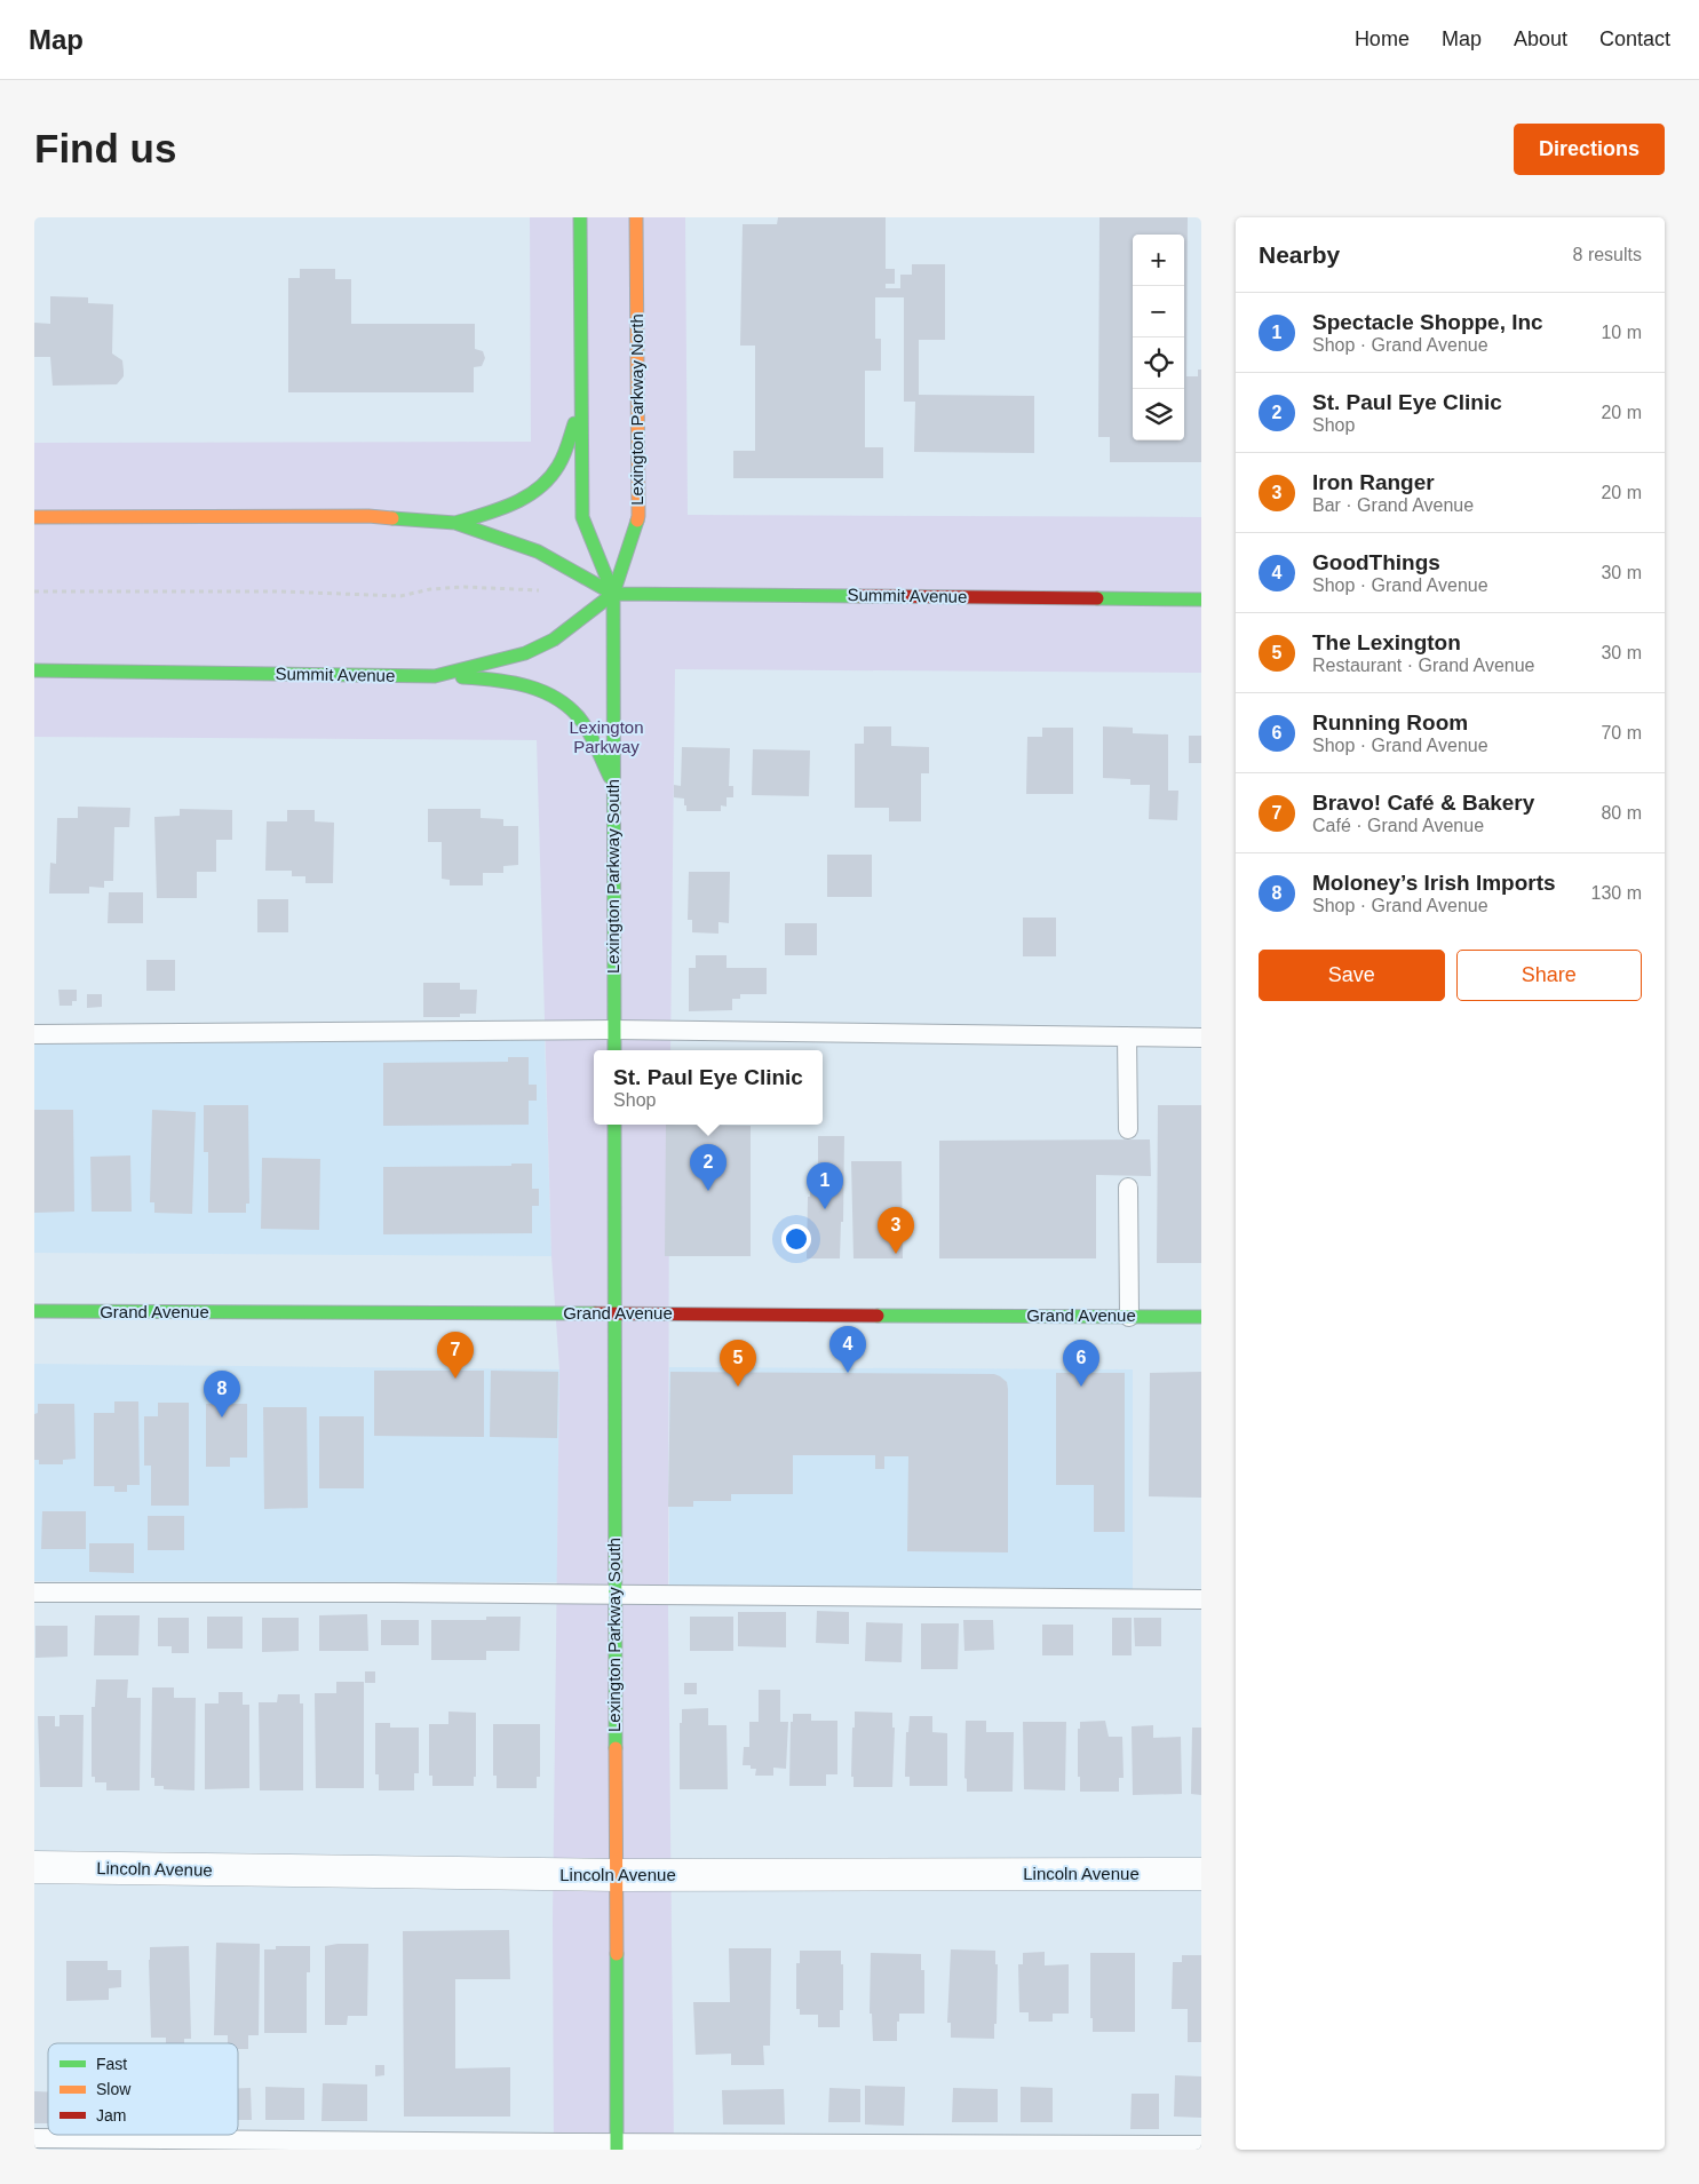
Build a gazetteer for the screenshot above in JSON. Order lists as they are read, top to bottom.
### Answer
{
  "streets": {
    "main road": [
      "Lexington Parkway North",
      "Summit Avenue",
      "Lexington Parkway South",
      "Grand Avenue"
    ],
    "street": ["Lincoln Avenue"]
  },
  "crossings": [
    ["Lexington Parkway North", "Summit Avenue"],
    ["Lexington Parkway North", "Lexington Parkway South"],
    ["Summit Avenue", "Lexington Parkway South"],
    ["Lexington Parkway South", "Grand Avenue"],
    ["Lexington Parkway South", "Lincoln Avenue"]
  ],
  "parks": ["Lexington Parkway"],
  "legend": ["Fast", "Slow", "Jam"],
  "page": {
    "header": "Map",
    "nav": [
      "Home",
      "Map",
      "About",
      "Contact"
    ],
    "buttons": [
      "Directions",
      ["Save", "Share"]
    ],
    "title": "Find us",
    "heading": ["Nearby", "8 results"],
    "map_buttons": ["+", "−"],
    "list": [
      {
        "mark": "1",
        "name": "Spectacle Shoppe, Inc",
        "note": "Shop · Grand Avenue",
        "value": "10 m"
      },
      {
        "mark": "2",
        "name": "St. Paul Eye Clinic",
        "note": "Shop",
        "value": "20 m"
      },
      {
        "mark": "3",
        "name": "Iron Ranger",
        "note": "Bar · Grand Avenue",
        "value": "20 m"
      },
      {
        "mark": "4",
        "name": "GoodThings",
        "note": "Shop · Grand Avenue",
        "value": "30 m"
      },
      {
        "mark": "5",
        "name": "The Lexington",
        "note": "Restaurant · Grand Avenue",
        "value": "30 m"
      },
      {
        "mark": "6",
        "name": "Running Room",
        "note": "Shop · Grand Avenue",
        "value": "70 m"
      },
      {
        "mark": "7",
        "name": "Bravo! Café & Bakery",
        "note": "Café · Grand Avenue",
        "value": "80 m"
      },
      {
        "mark": "8",
        "name": "Moloney’s Irish Imports",
        "note": "Shop · Grand Avenue",
        "value": "130 m"
      }
    ],
    "popup": ["St. Paul Eye Clinic", "Shop"],
    "pins": [
      "2",
      "1",
      "3",
      "4",
      "7",
      "5",
      "6",
      "8"
    ]
  }
}
